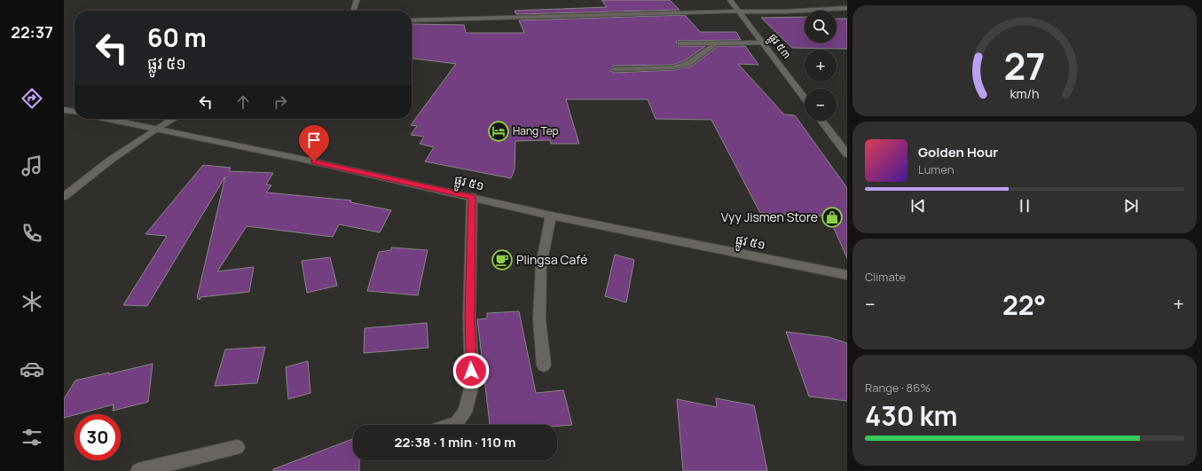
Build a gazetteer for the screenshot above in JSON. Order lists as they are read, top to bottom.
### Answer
{
  "streets": {
    "street": ["ផ្លូវ ៥៣", "ផ្លូវ ៥១"]
  },
  "places": {
    "hotel": ["Hang Tep"],
    "shop": ["Vyy Jismen Store"],
    "cafe": ["Plingsa Café"]
  },
  "page": {
    "tabs": "22:37",
    "map_buttons": ["+", "−"],
    "turn": ["60 m", "ផ្លូវ ៥១"],
    "song": ["Golden Hour", "Lumen"],
    "tile": [
      "Climate",
      ["Range · 86%", "430 km"]
    ],
    "heat": ["−", "22°", "+"],
    "limit": "30",
    "trip": "22:38 · 1 min · 110 m",
    "gauge": ["27", "km/h"]
  }
}
